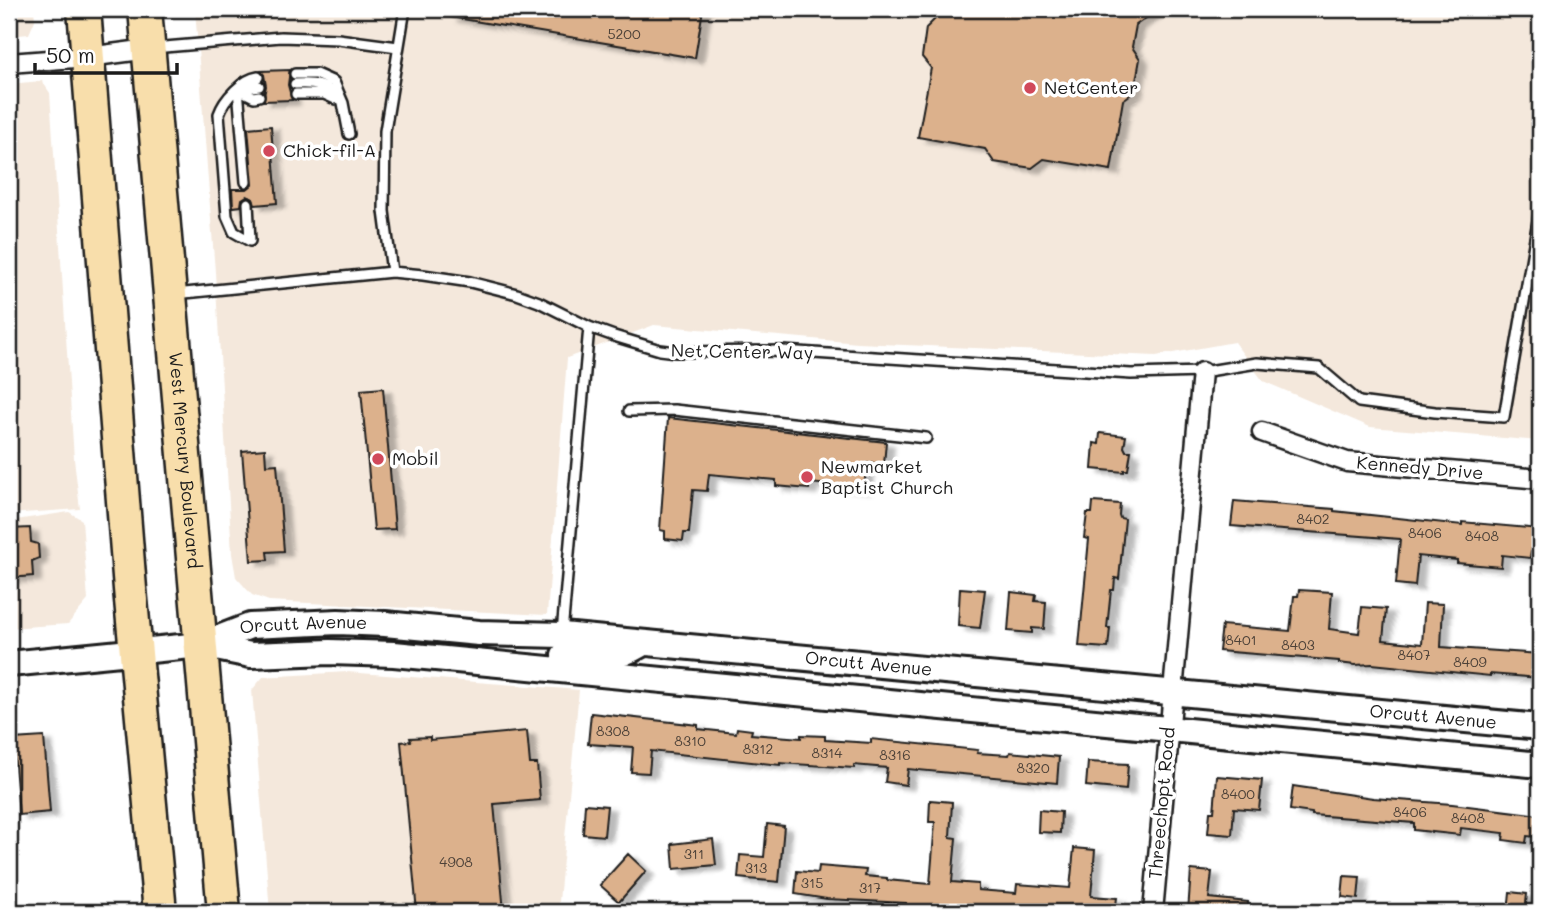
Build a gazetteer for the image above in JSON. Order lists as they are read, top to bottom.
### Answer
{
  "streets": {
    "highway": ["West Mercury Boulevard"],
    "main road": ["Orcutt Avenue"],
    "street": ["Kennedy Drive", "Threechopt Road"],
    "lane": ["Net Center Way"]
  },
  "crossings": [
    ["Net Center Way", "West Mercury Boulevard"],
    ["West Mercury Boulevard", "Orcutt Avenue"],
    ["Orcutt Avenue", "Threechopt Road"]
  ],
  "places": [
    "NetCenter",
    "Chick-fil-A",
    "Mobil",
    "Newmarket Baptist Church"
  ],
  "house_numbers": [
    "5200",
    "8402",
    "8406",
    "8408",
    "8401",
    "8403",
    "8407",
    "8409",
    "8308",
    "8310",
    "8312",
    "8314",
    "8316",
    "8320",
    "8400",
    "8406",
    "8408",
    "311",
    "4908",
    "313",
    "315",
    "317"
  ],
  "scale_bar": "50 m"
}
